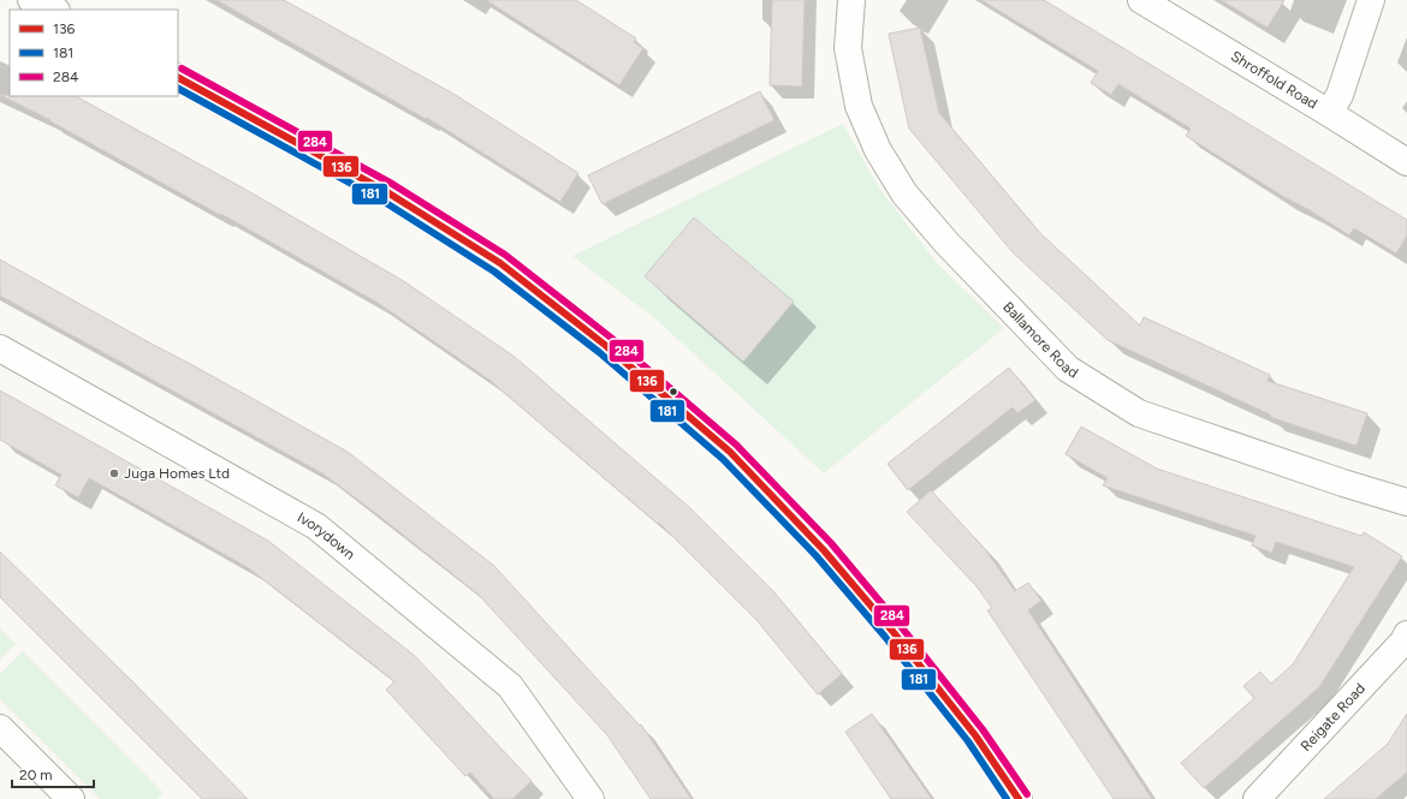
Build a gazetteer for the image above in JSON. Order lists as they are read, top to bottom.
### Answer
{
  "streets": {
    "street": [
      "Shroffold Road",
      "Ballamore Road",
      "Ivorydown",
      "Reigate Road"
    ]
  },
  "places": ["Juga Homes Ltd"],
  "lines": ["transit line 284", "transit line 136", "transit line 181"],
  "legend": ["136", "181", "284"],
  "scale_bar": "20 m"
}
